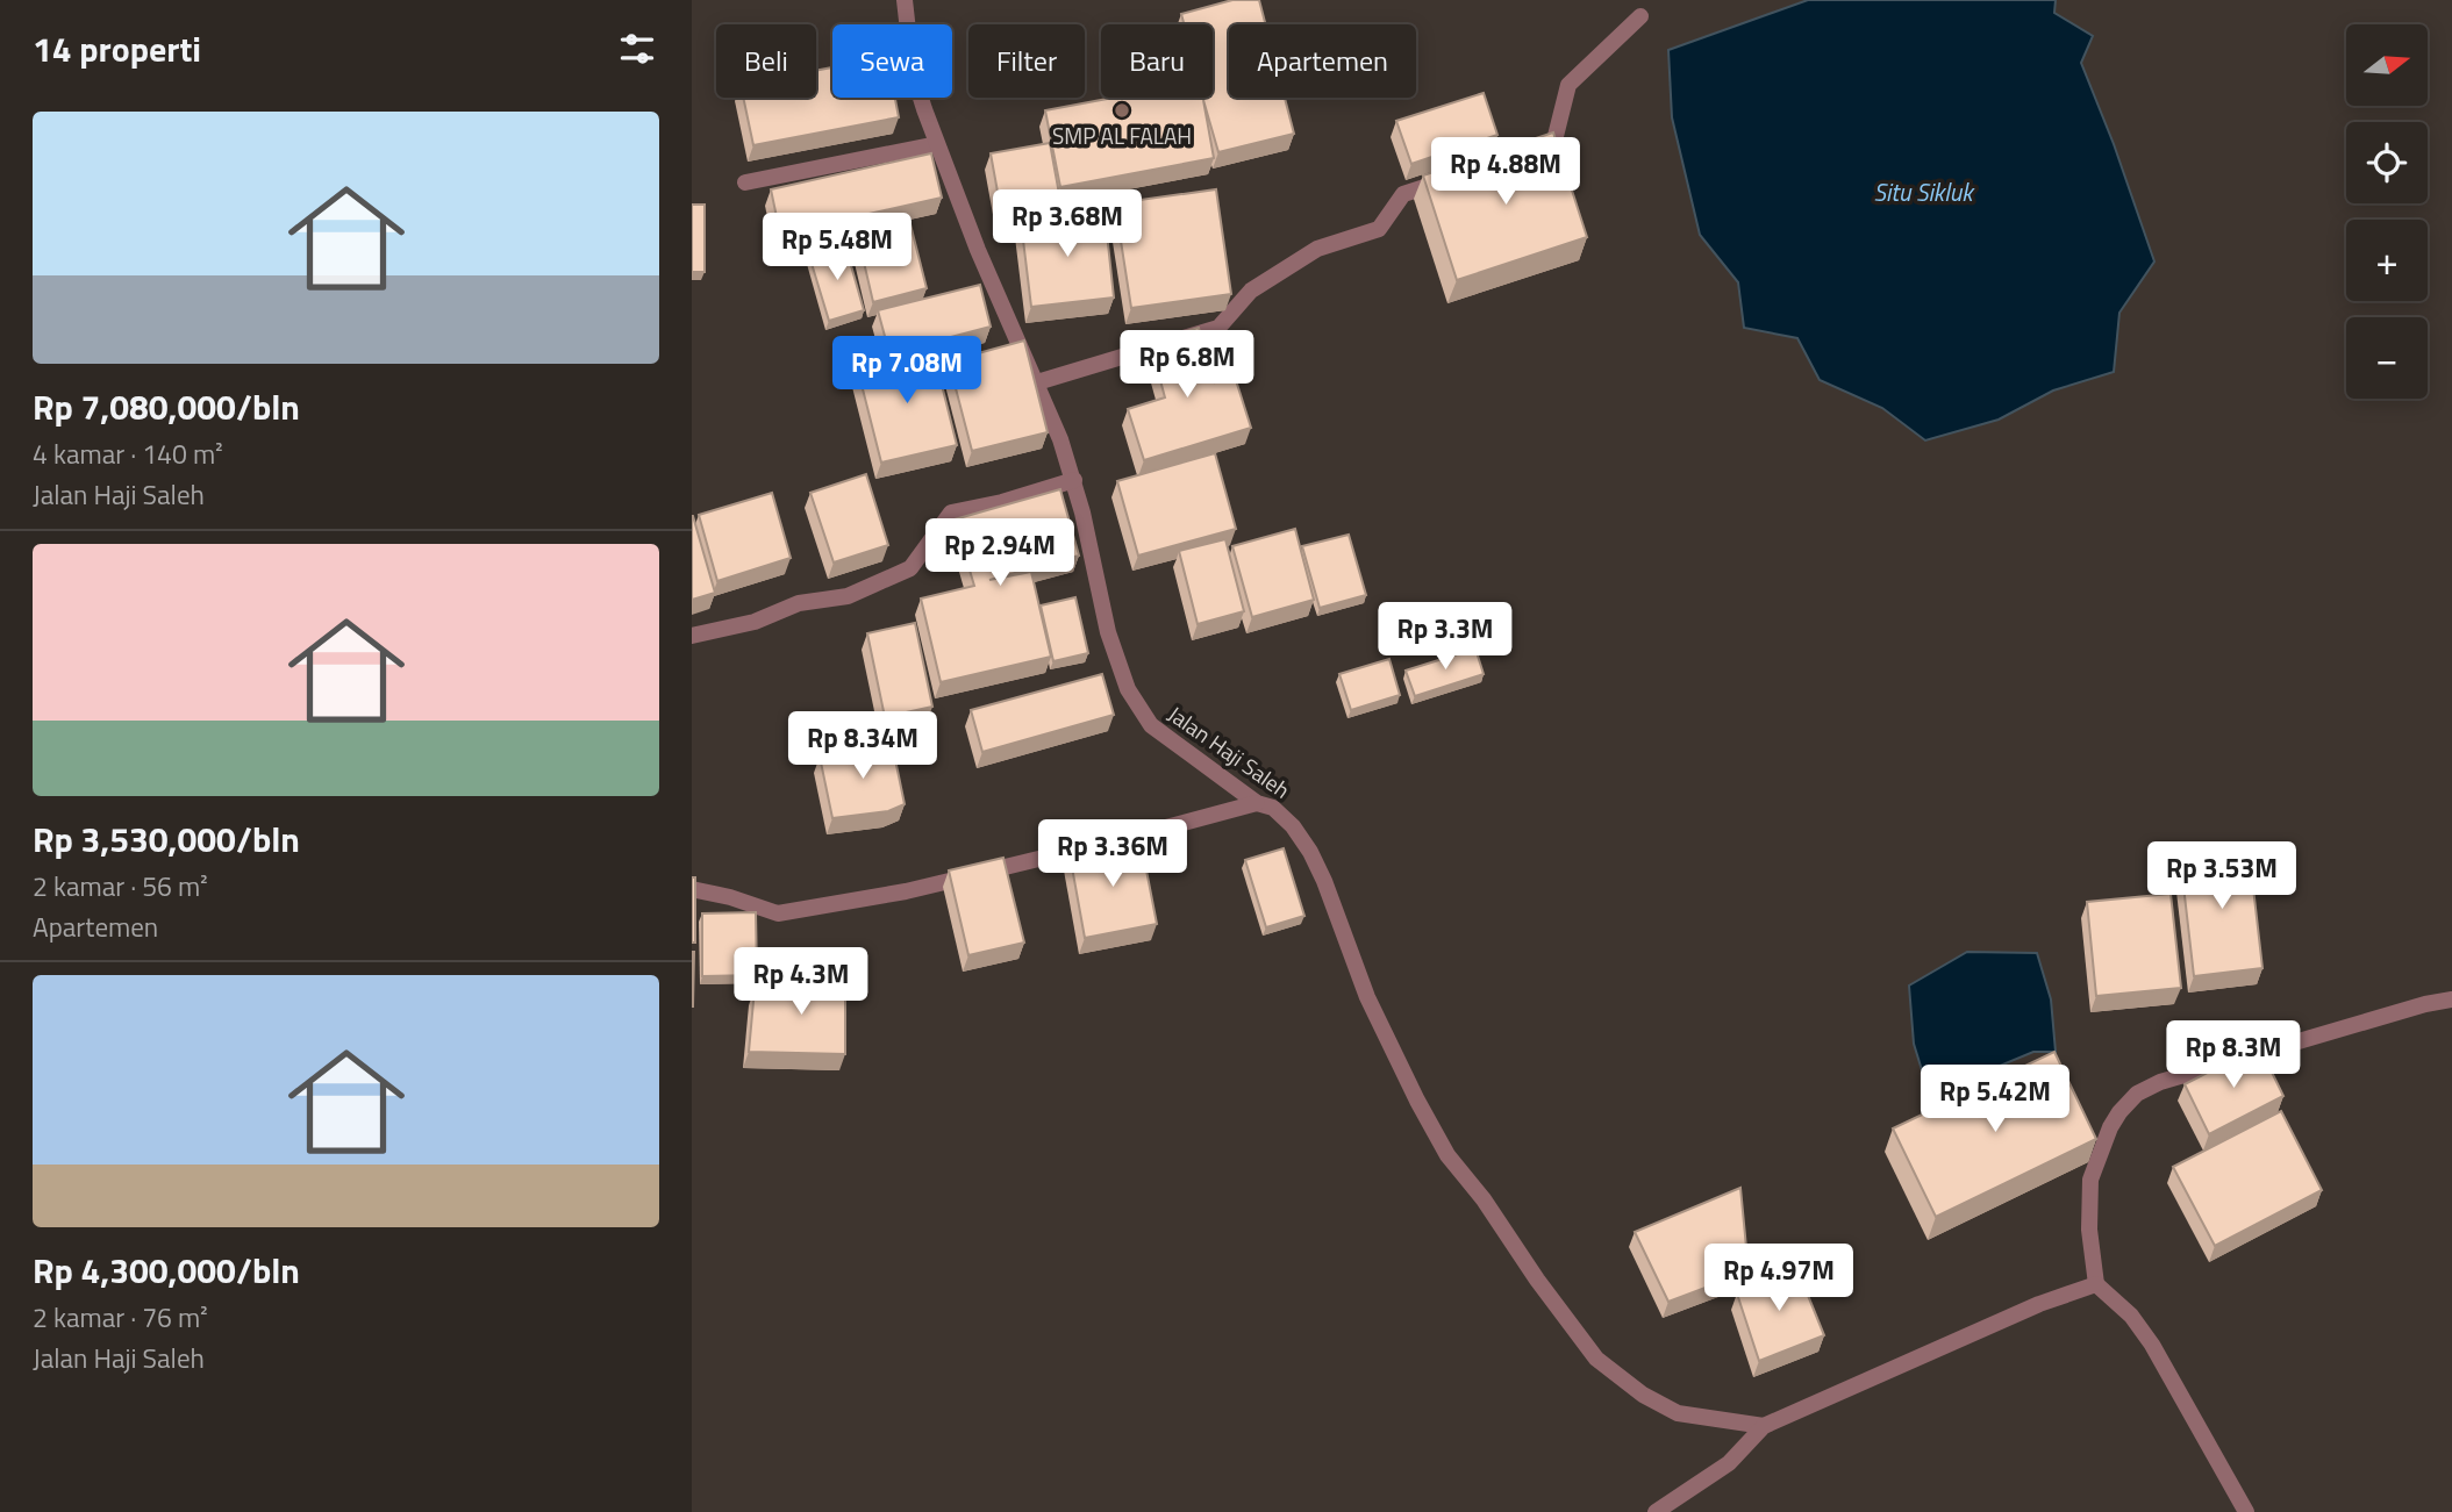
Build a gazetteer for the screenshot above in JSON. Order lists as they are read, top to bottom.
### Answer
{
  "streets": {
    "street": ["Jalan Haji Saleh"]
  },
  "water": ["Situ Sikluk"],
  "places": ["SMP AL FALAH"],
  "north": "right",
  "page": {
    "heading": "14 properti",
    "map_buttons": ["+", "−"],
    "chip": [
      "Beli",
      "Sewa",
      "Filter",
      "Baru",
      "Apartemen"
    ],
    "list": [
      {
        "name": "Rp 7,080,000/bln",
        "note": "4 kamar · 140 m² · Jalan Haji Saleh"
      },
      {
        "name": "Rp 3,530,000/bln",
        "note": "2 kamar · 56 m² · Apartemen"
      },
      {
        "name": "Rp 4,300,000/bln",
        "note": "2 kamar · 76 m² · Jalan Haji Saleh"
      }
    ],
    "price": [
      "Rp 4.88M",
      "Rp 3.68M",
      "Rp 5.48M",
      "Rp 6.8M",
      "Rp 7.08M",
      "Rp 2.94M",
      "Rp 3.3M",
      "Rp 8.34M",
      "Rp 3.36M",
      "Rp 3.53M",
      "Rp 4.3M",
      "Rp 8.3M",
      "Rp 5.42M",
      "Rp 4.97M"
    ]
  }
}
